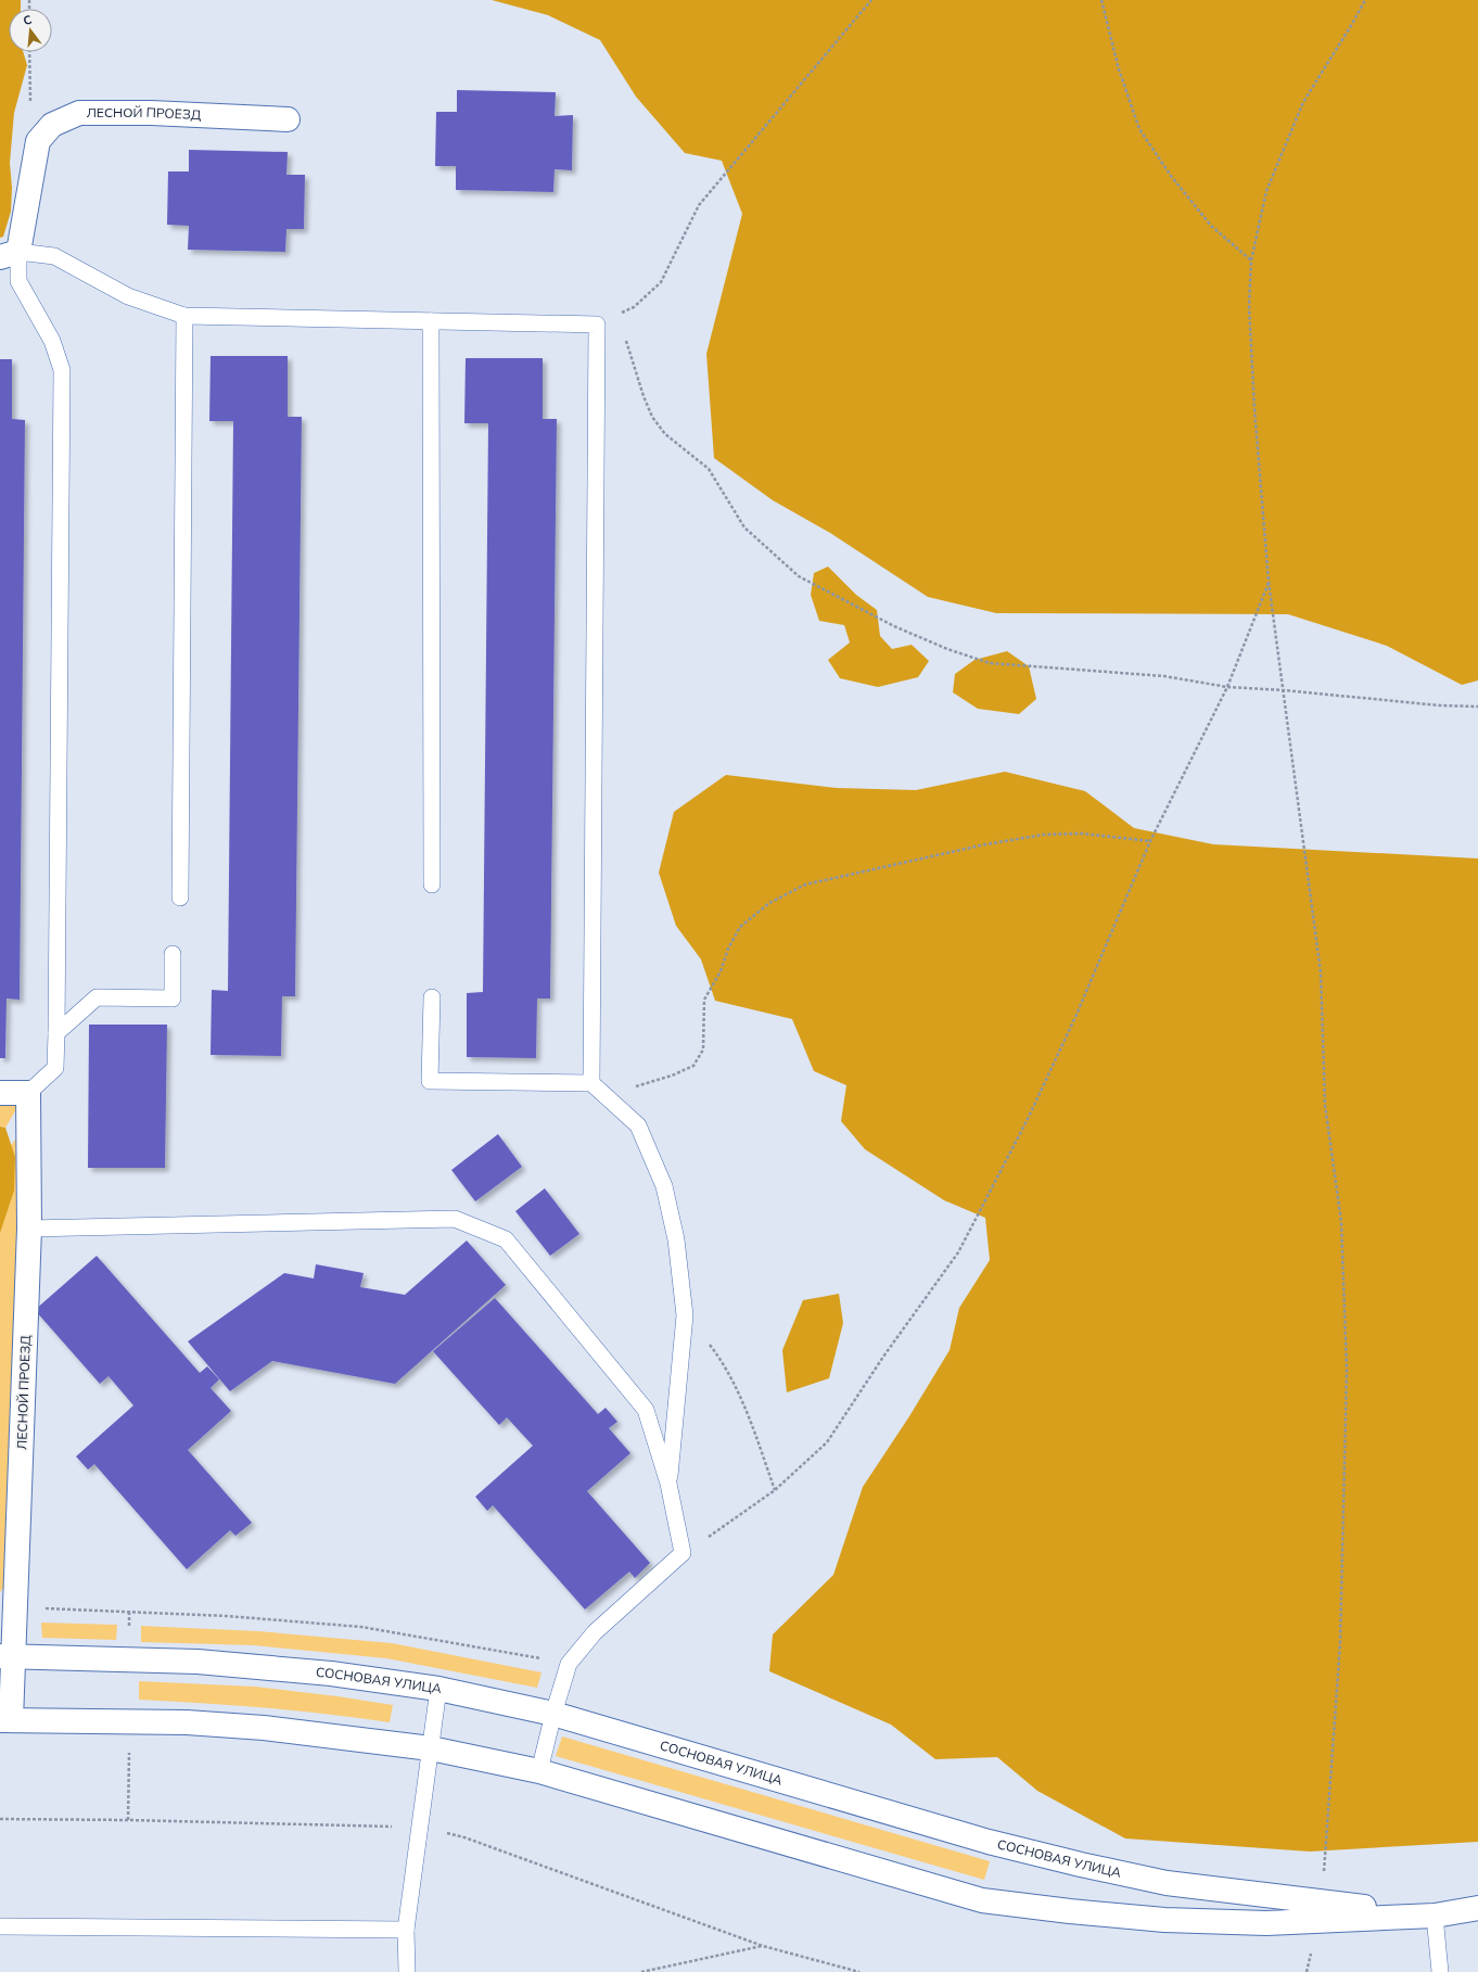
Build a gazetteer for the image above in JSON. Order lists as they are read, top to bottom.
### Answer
{
  "streets": {
    "street": ["ЛЕСНОЙ ПРОЕЗД", "СОСНОВАЯ УЛИЦА"]
  },
  "crossings": [
    ["ЛЕСНОЙ ПРОЕЗД", "СОСНОВАЯ УЛИЦА"]
  ],
  "north": "top"
}
